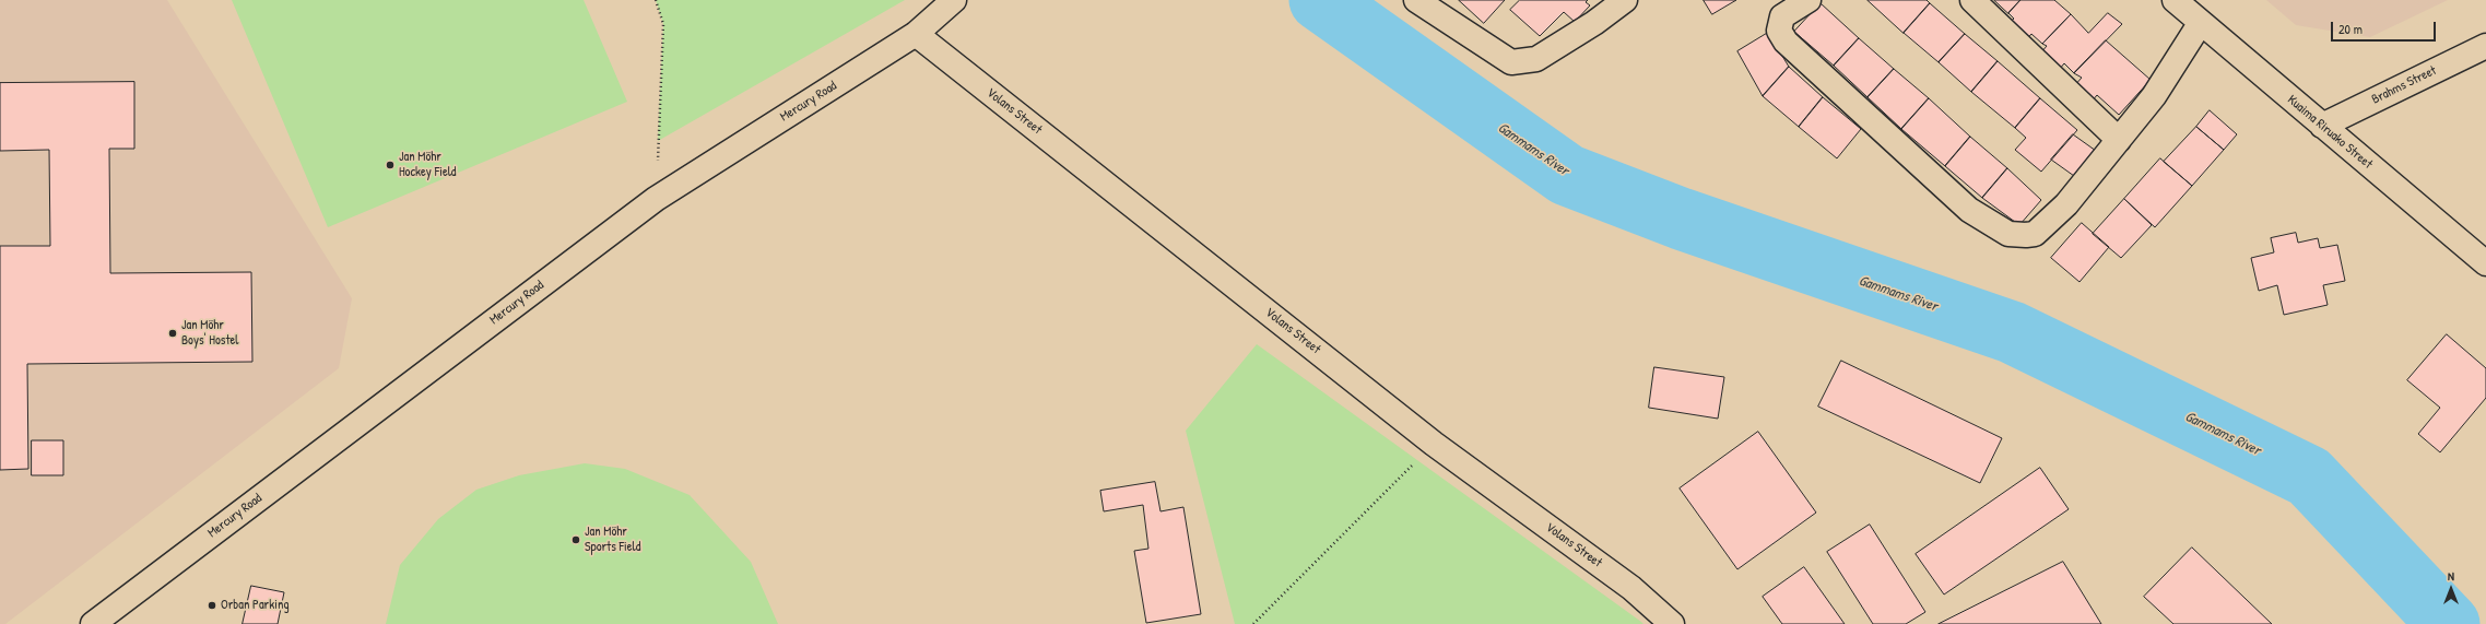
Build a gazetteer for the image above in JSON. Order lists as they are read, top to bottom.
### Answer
{
  "streets": {
    "street": [
      "Brahms Street",
      "Mercury Road",
      "Volans Street",
      "Kuaima Riruako Street"
    ]
  },
  "crossings": [
    ["Brahms Street", "Kuaima Riruako Street"],
    ["Mercury Road", "Volans Street"]
  ],
  "water": ["Gammams River"],
  "places": [
    "Jan Möhr Hockey Field",
    "Jan Möhr Boys' Hostel",
    "Jan Möhr Sports Field",
    "Orban Parking"
  ],
  "scale_bar": "20 m",
  "north": "top"
}
